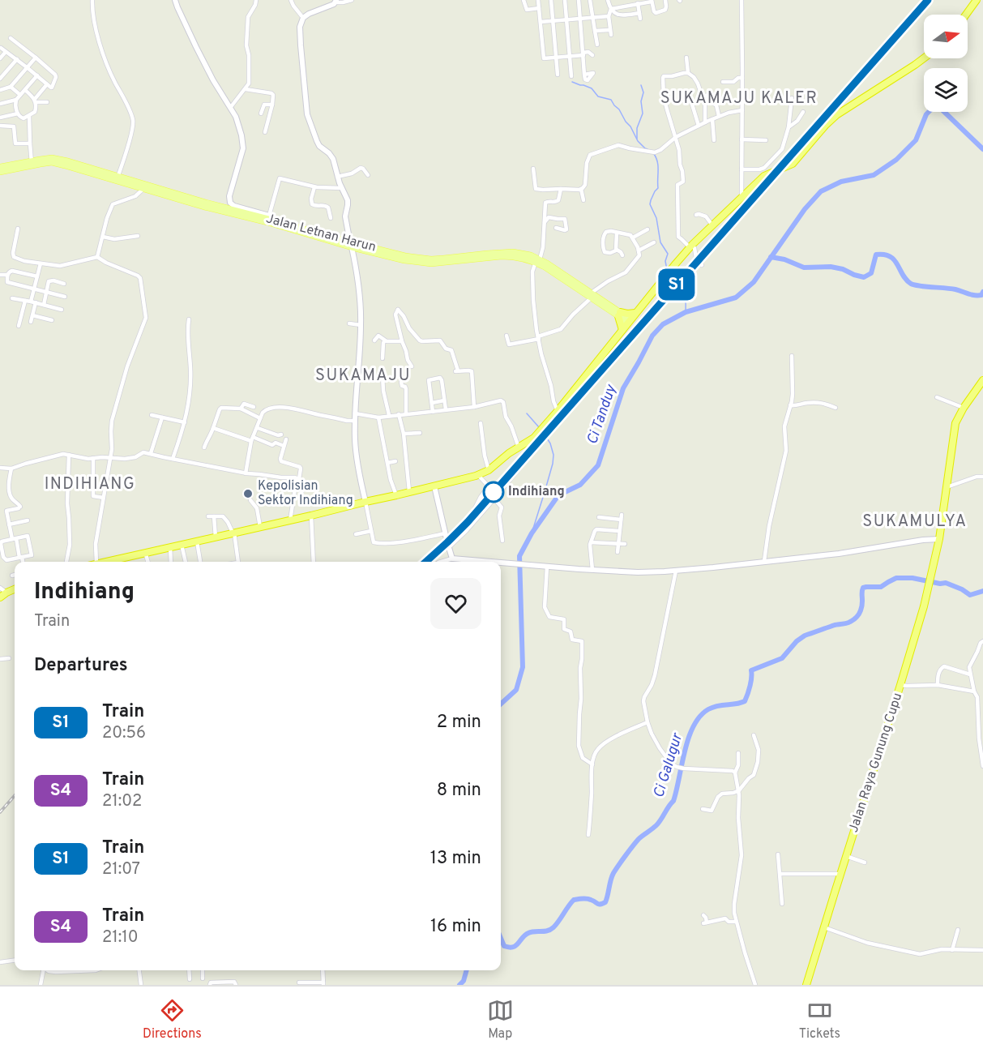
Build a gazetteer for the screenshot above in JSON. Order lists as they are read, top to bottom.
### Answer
{
  "streets": {
    "highway": ["Jalan Raya Gunung Cupu"],
    "main road": ["Jalan Letnan Harun"]
  },
  "districts": [
    "SUKAMAJU KALER",
    "SUKAMAJU",
    "INDIHIANG",
    "SUKAMULYA"
  ],
  "water": ["Ci Tanduy", "Ci Galugur"],
  "places": ["Indihiang", "Kepolisian Sektor Indihiang"],
  "north": "right",
  "page": {
    "on_map": "S1",
    "heading": [
      ["Indihiang", "Train"],
      "Departures"
    ],
    "list": [
      {
        "mark": "S1",
        "name": "Train",
        "note": "20:56",
        "value": "2 min"
      },
      {
        "mark": "S4",
        "name": "Train",
        "note": "21:02",
        "value": "8 min"
      },
      {
        "mark": "S1",
        "name": "Train",
        "note": "21:07",
        "value": "13 min"
      },
      {
        "mark": "S4",
        "name": "Train",
        "note": "21:10",
        "value": "16 min"
      }
    ],
    "tabs": ["Directions", "Map", "Tickets"]
  }
}
